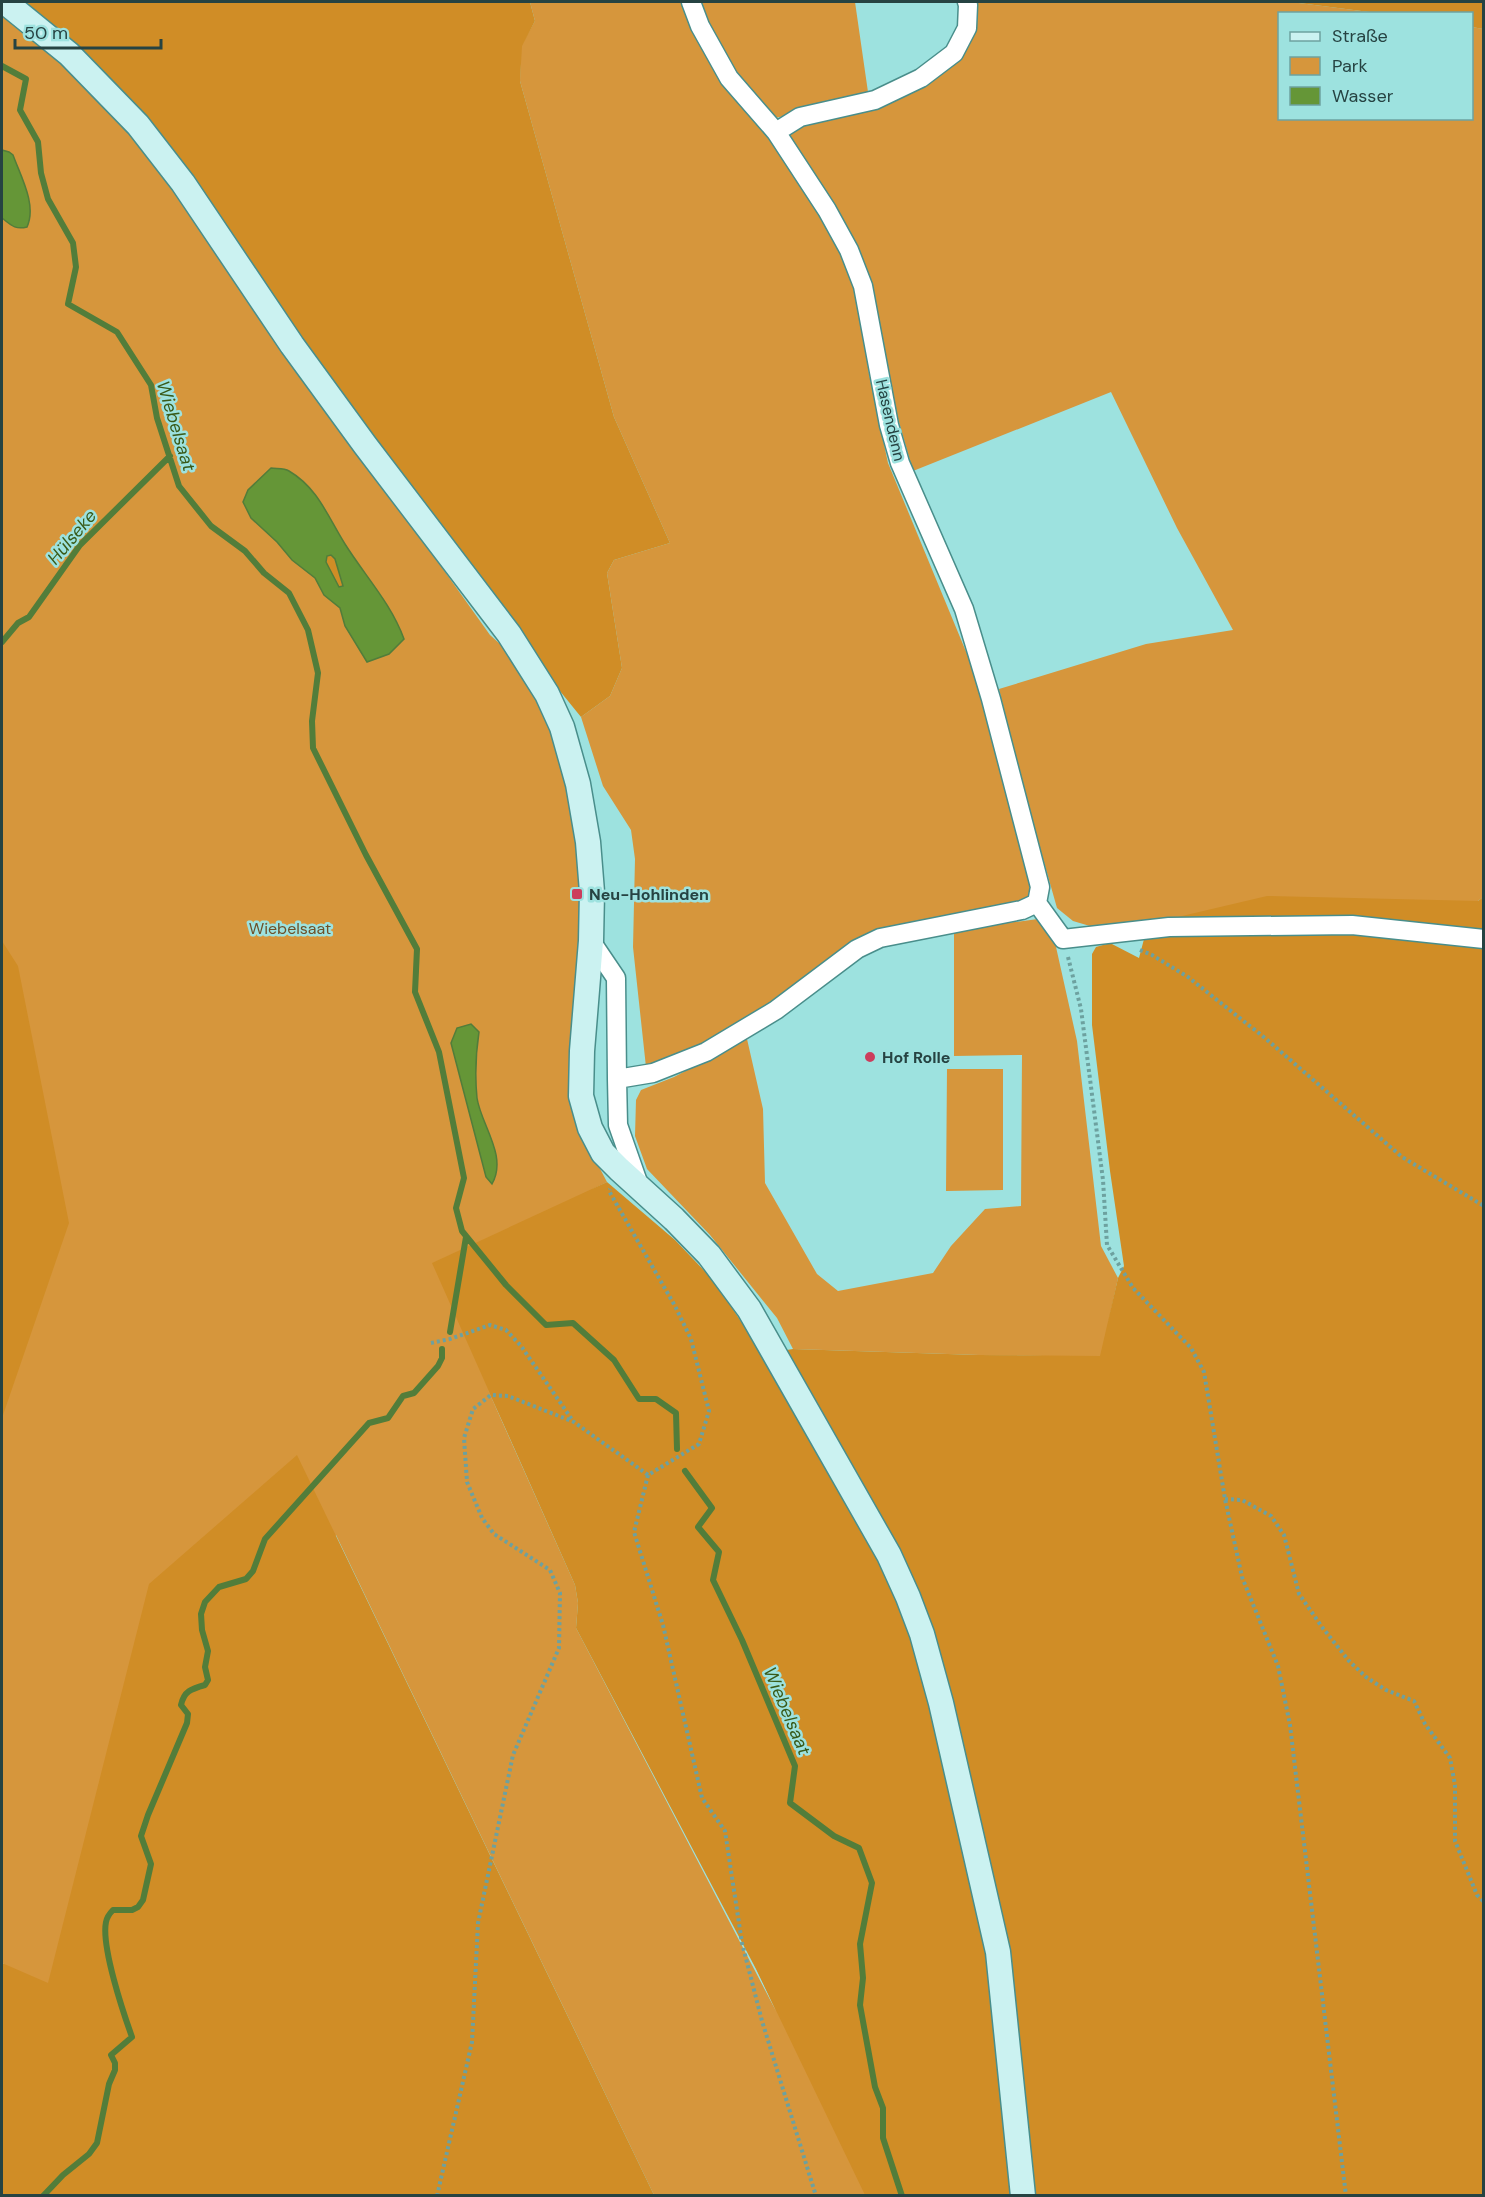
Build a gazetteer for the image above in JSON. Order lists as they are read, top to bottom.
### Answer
{
  "streets": {
    "street": ["Hasendenn"]
  },
  "water": ["Wiebelsaat", "Hülseke"],
  "parks": ["Wiebelsaat"],
  "places": {
    "transit": ["Neu-Hohlinden"],
    "other": ["Hof Rolle"]
  },
  "legend": ["Straße", "Park", "Wasser"],
  "scale_bar": "50 m"
}
